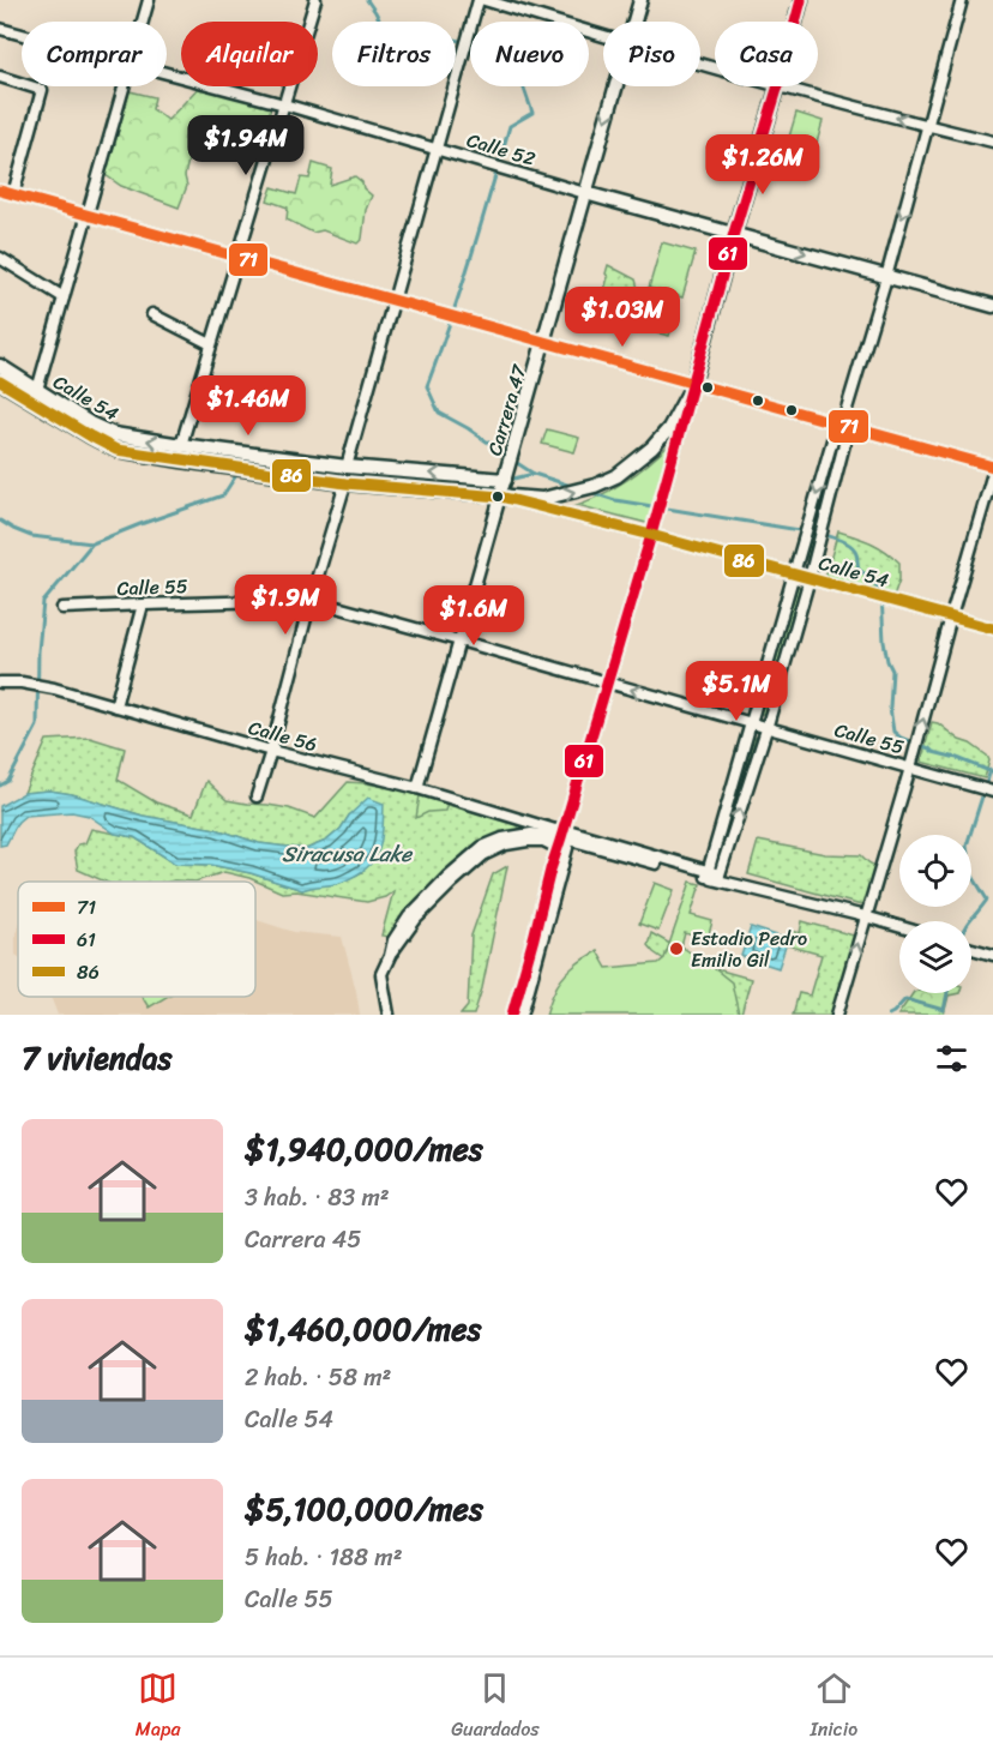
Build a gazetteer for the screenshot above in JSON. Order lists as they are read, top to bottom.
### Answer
{
  "streets": {
    "main road": ["Calle 52", "Calle 54", "Carrera 47"],
    "street": ["Calle 55", "Calle 56"]
  },
  "crossings": [
    ["Calle 52", "Carrera 47"],
    ["Calle 54", "Carrera 47"],
    ["Carrera 47", "Calle 55"],
    ["Carrera 47", "Calle 56"]
  ],
  "water": ["Siracusa Lake"],
  "places": ["Estadio Pedro Emilio Gil"],
  "lines": ["transit line 61", "transit line 71", "transit line 86"],
  "legend": ["71", "61", "86"],
  "page": {
    "chip": [
      "Comprar",
      "Alquilar",
      "Filtros",
      "Nuevo",
      "Piso",
      "Casa"
    ],
    "price": [
      "$1.94M",
      "$1.26M",
      "$1.03M",
      "$1.46M",
      "$1.9M",
      "$1.6M",
      "$5.1M"
    ],
    "heading": "7 viviendas",
    "list": [
      {
        "name": "$1,940,000/mes",
        "note": "3 hab. · 83 m² · Carrera 45"
      },
      {
        "name": "$1,460,000/mes",
        "note": "2 hab. · 58 m² · Calle 54"
      },
      {
        "name": "$5,100,000/mes",
        "note": "5 hab. · 188 m² · Calle 55"
      }
    ],
    "tabs": ["Mapa", "Guardados", "Inicio"]
  }
}
